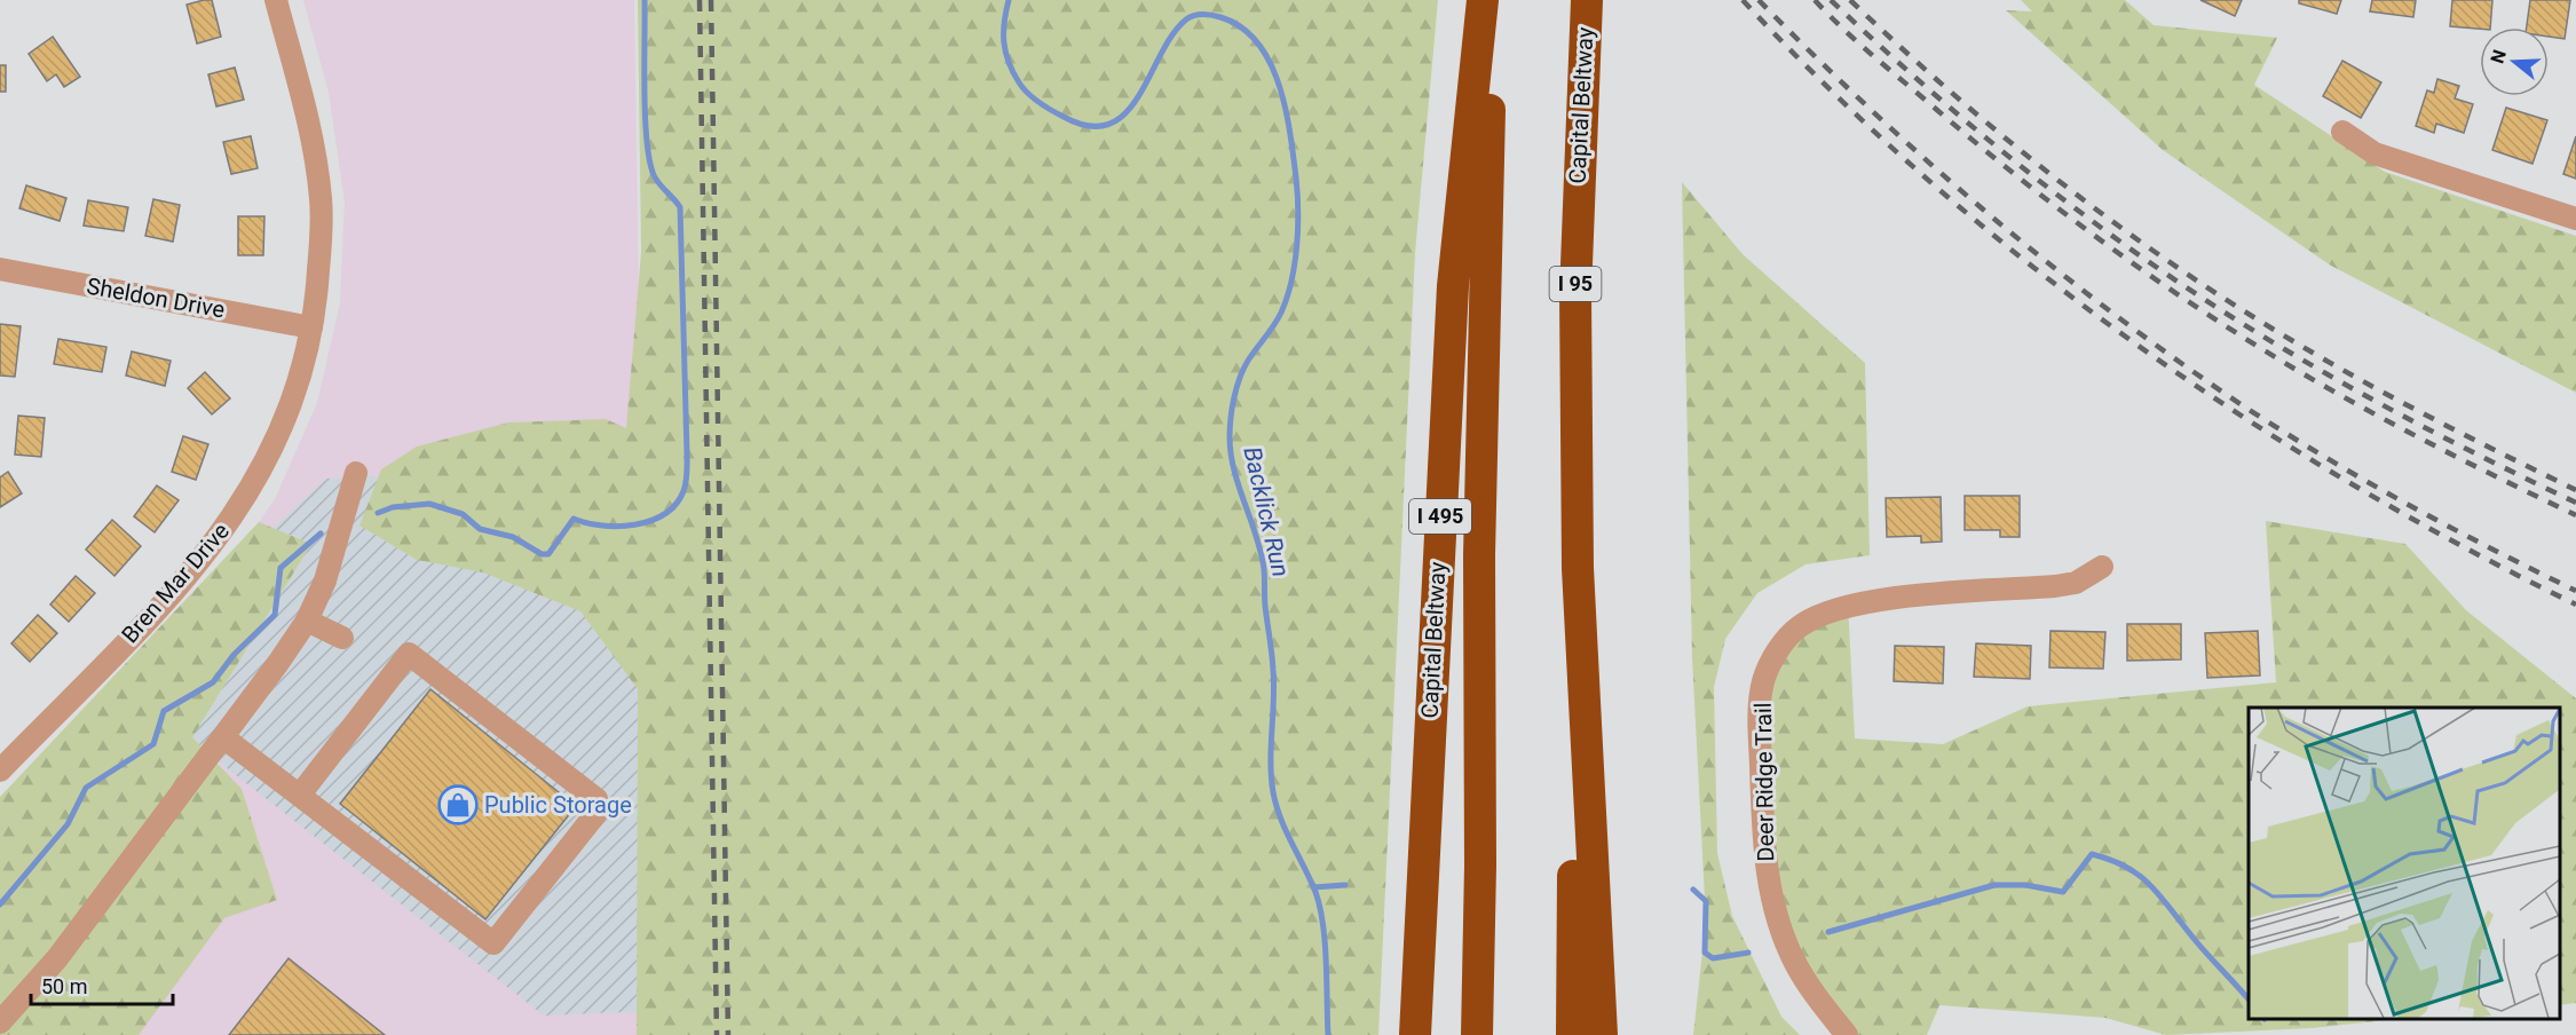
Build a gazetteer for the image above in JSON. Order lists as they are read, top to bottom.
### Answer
{
  "streets": {
    "highway": ["Capital Beltway", "I 95", "I 495"],
    "street": ["Sheldon Drive", "Bren Mar Drive", "Deer Ridge Trail"]
  },
  "crossings": [
    ["Capital Beltway", "I 95"],
    ["Sheldon Drive", "Bren Mar Drive"]
  ],
  "water": ["Backlick Run"],
  "places": {
    "shop": ["Public Storage"]
  },
  "scale_bar": "50 m",
  "north": "left"
}
